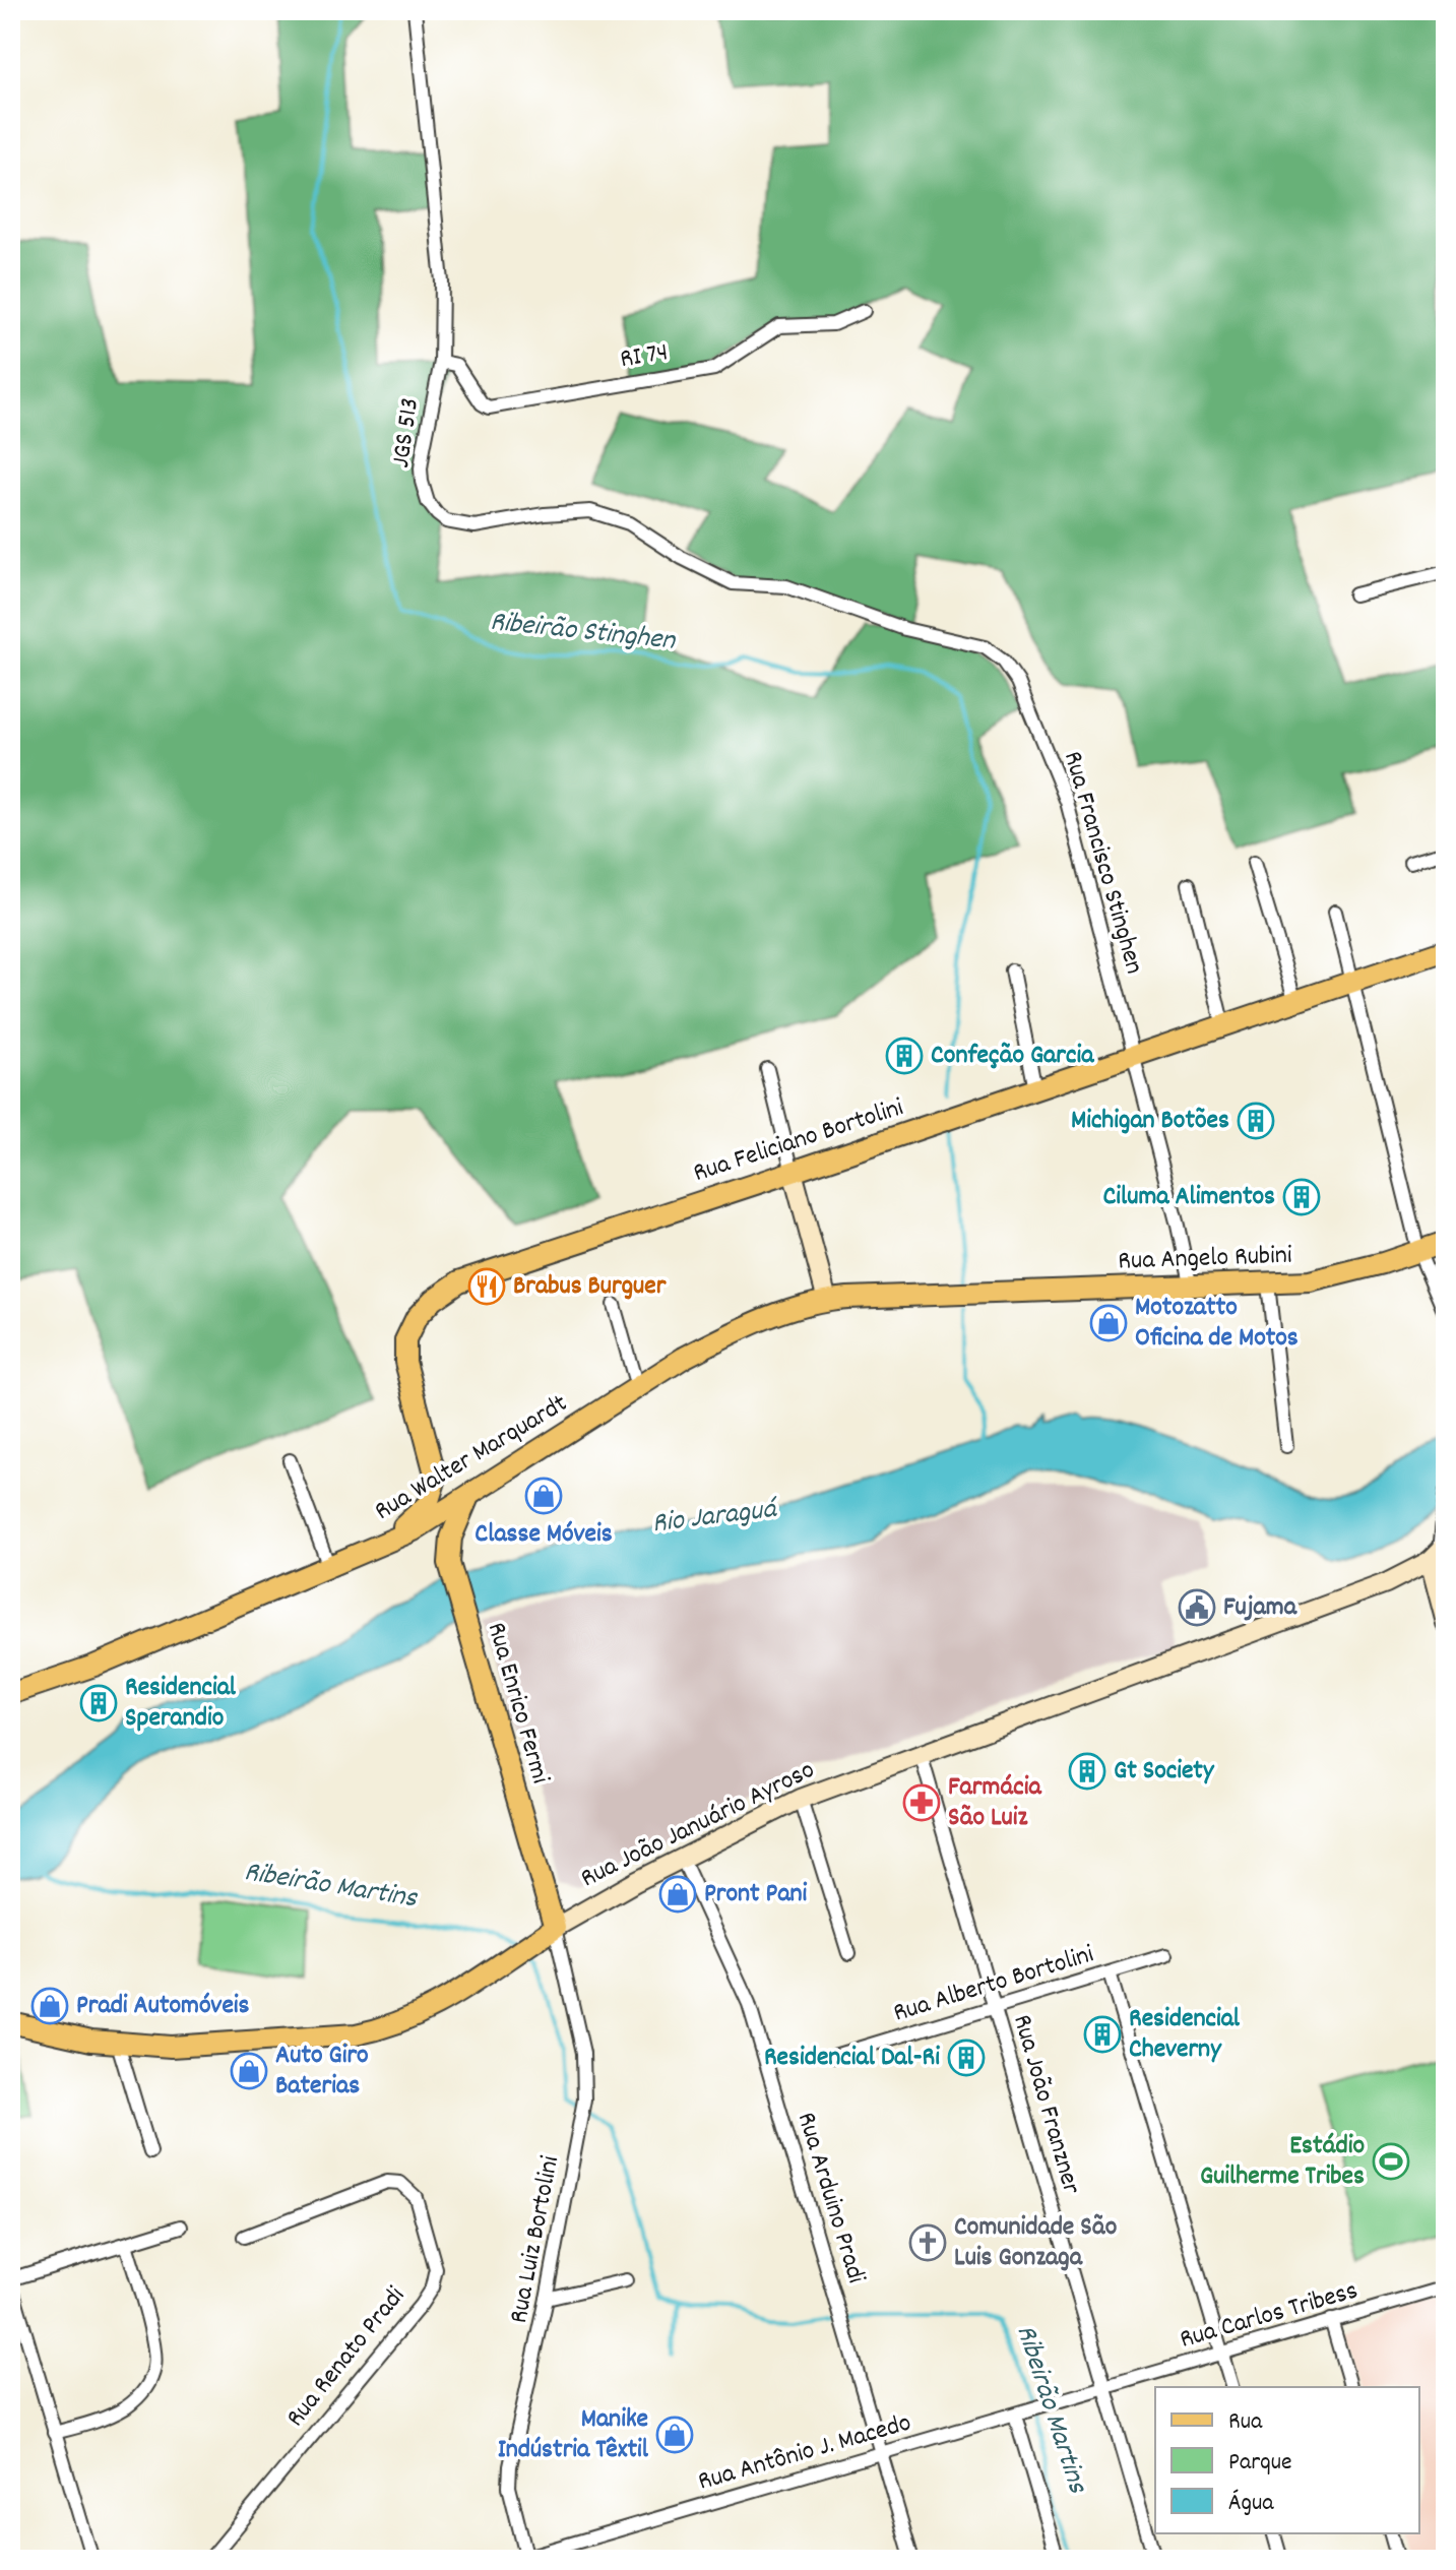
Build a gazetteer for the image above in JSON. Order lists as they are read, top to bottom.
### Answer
{
  "streets": {
    "main road": [
      "Rua Feliciano Bortolini",
      "Rua Angelo Rubini",
      "Rua Walter Marquardt",
      "Rua Enrico Fermi",
      "Rua João Januário Ayroso"
    ],
    "street": [
      "RI 74",
      "JGS 513",
      "Rua Francisco Stinghen",
      "Rua Alberto Bortolini",
      "Rua João Franzner",
      "Rua Arduino Pradi",
      "Rua Luiz Bortolini",
      "Rua Carlos Tribess",
      "Rua Renato Pradi",
      "Rua Antônio J. Macedo"
    ]
  },
  "crossings": [
    ["RI 74", "JGS 513"],
    ["JGS 513", "Rua Francisco Stinghen"],
    ["Rua Francisco Stinghen", "Rua Feliciano Bortolini"],
    ["Rua Francisco Stinghen", "Rua Angelo Rubini"],
    ["Rua Angelo Rubini", "Rua Walter Marquardt"],
    ["Rua Walter Marquardt", "Rua Enrico Fermi"],
    ["Rua Enrico Fermi", "Rua João Januário Ayroso"],
    ["Rua Enrico Fermi", "Rua Luiz Bortolini"],
    ["Rua João Januário Ayroso", "Rua João Franzner"],
    ["Rua João Januário Ayroso", "Rua Arduino Pradi"],
    ["Rua João Januário Ayroso", "Rua Luiz Bortolini"],
    ["Rua Alberto Bortolini", "Rua João Franzner"],
    ["Rua João Franzner", "Rua Carlos Tribess"],
    ["Rua João Franzner", "Rua Antônio J. Macedo"],
    ["Rua Arduino Pradi", "Rua Antônio J. Macedo"],
    ["Rua Luiz Bortolini", "Rua Antônio J. Macedo"],
    ["Rua Carlos Tribess", "Rua Antônio J. Macedo"]
  ],
  "water": ["Ribeirão Stinghen", "Rio Jaraguá", "Ribeirão Martins"],
  "places": {
    "building": [
      "Confeção Garcia",
      "Michigan Botões",
      "Ciluma Alimentos",
      "Residencial Sperandio",
      "Gt Society",
      "Residencial Cheverny",
      "Residencial Dal-Ri"
    ],
    "restaurant": ["Brabus Burguer"],
    "shop": [
      "Motozatto Oficina de Motos",
      "Classe Móveis",
      "Pront Pani",
      "Pradi Automóveis",
      "Auto Giro Baterias",
      "Manike Indústria Têxtil"
    ],
    "public building": ["Fujama"],
    "pharmacy": ["Farmácia São Luiz"],
    "sports": ["Estádio Guilherme Tribes"],
    "church": ["Comunidade São Luis Gonzaga"]
  },
  "legend": ["Rua", "Parque", "Água"]
}
